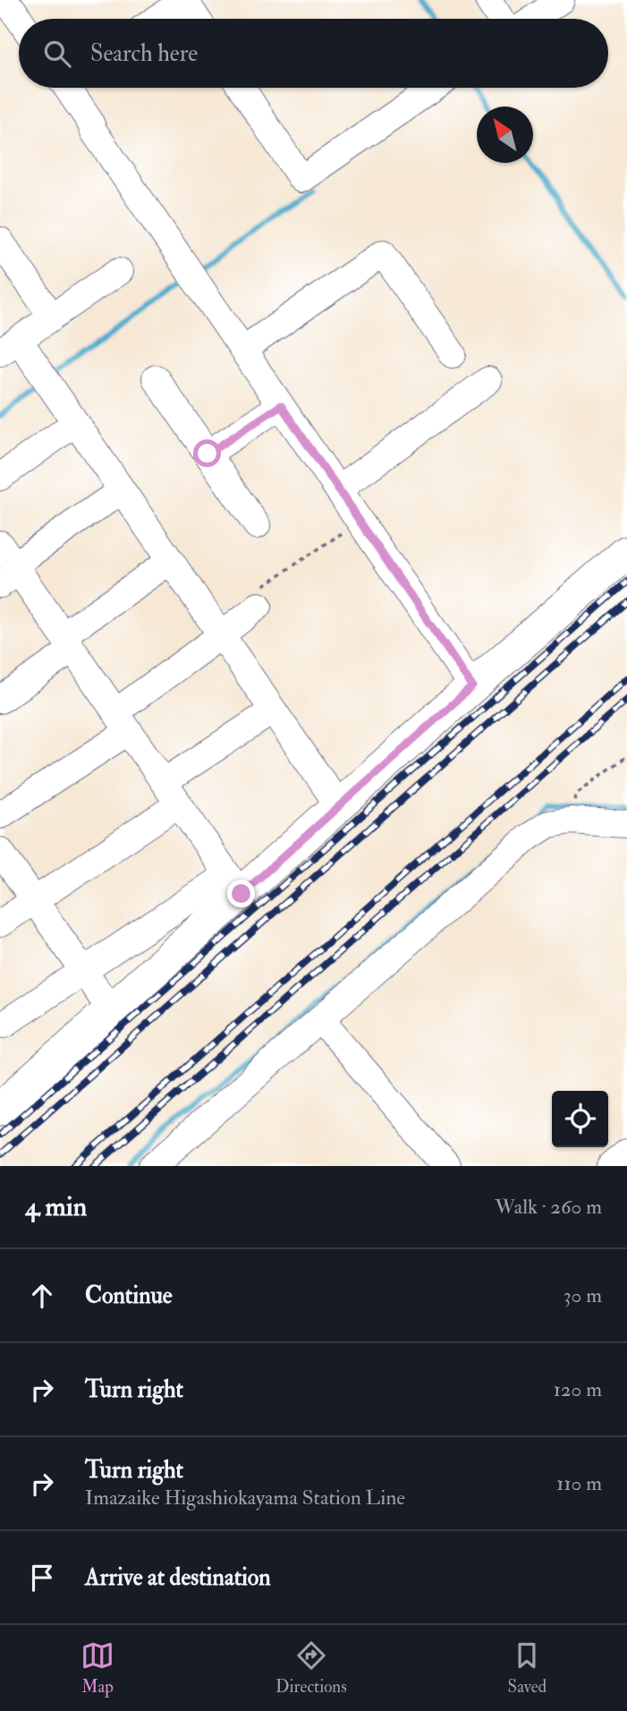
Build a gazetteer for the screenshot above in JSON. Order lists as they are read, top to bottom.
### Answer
{
  "north": "top left",
  "page": {
    "search": "Search here",
    "heading": ["4 min", "Walk · 260 m"],
    "list": [
      ["Continue", "30 m"],
      ["Turn right", "120 m"],
      ["Turn right", "Imazaike Higashiokayama Station Line", "110 m"],
      "Arrive at destination"
    ],
    "nav": ["Map", "Directions", "Saved"]
  }
}
